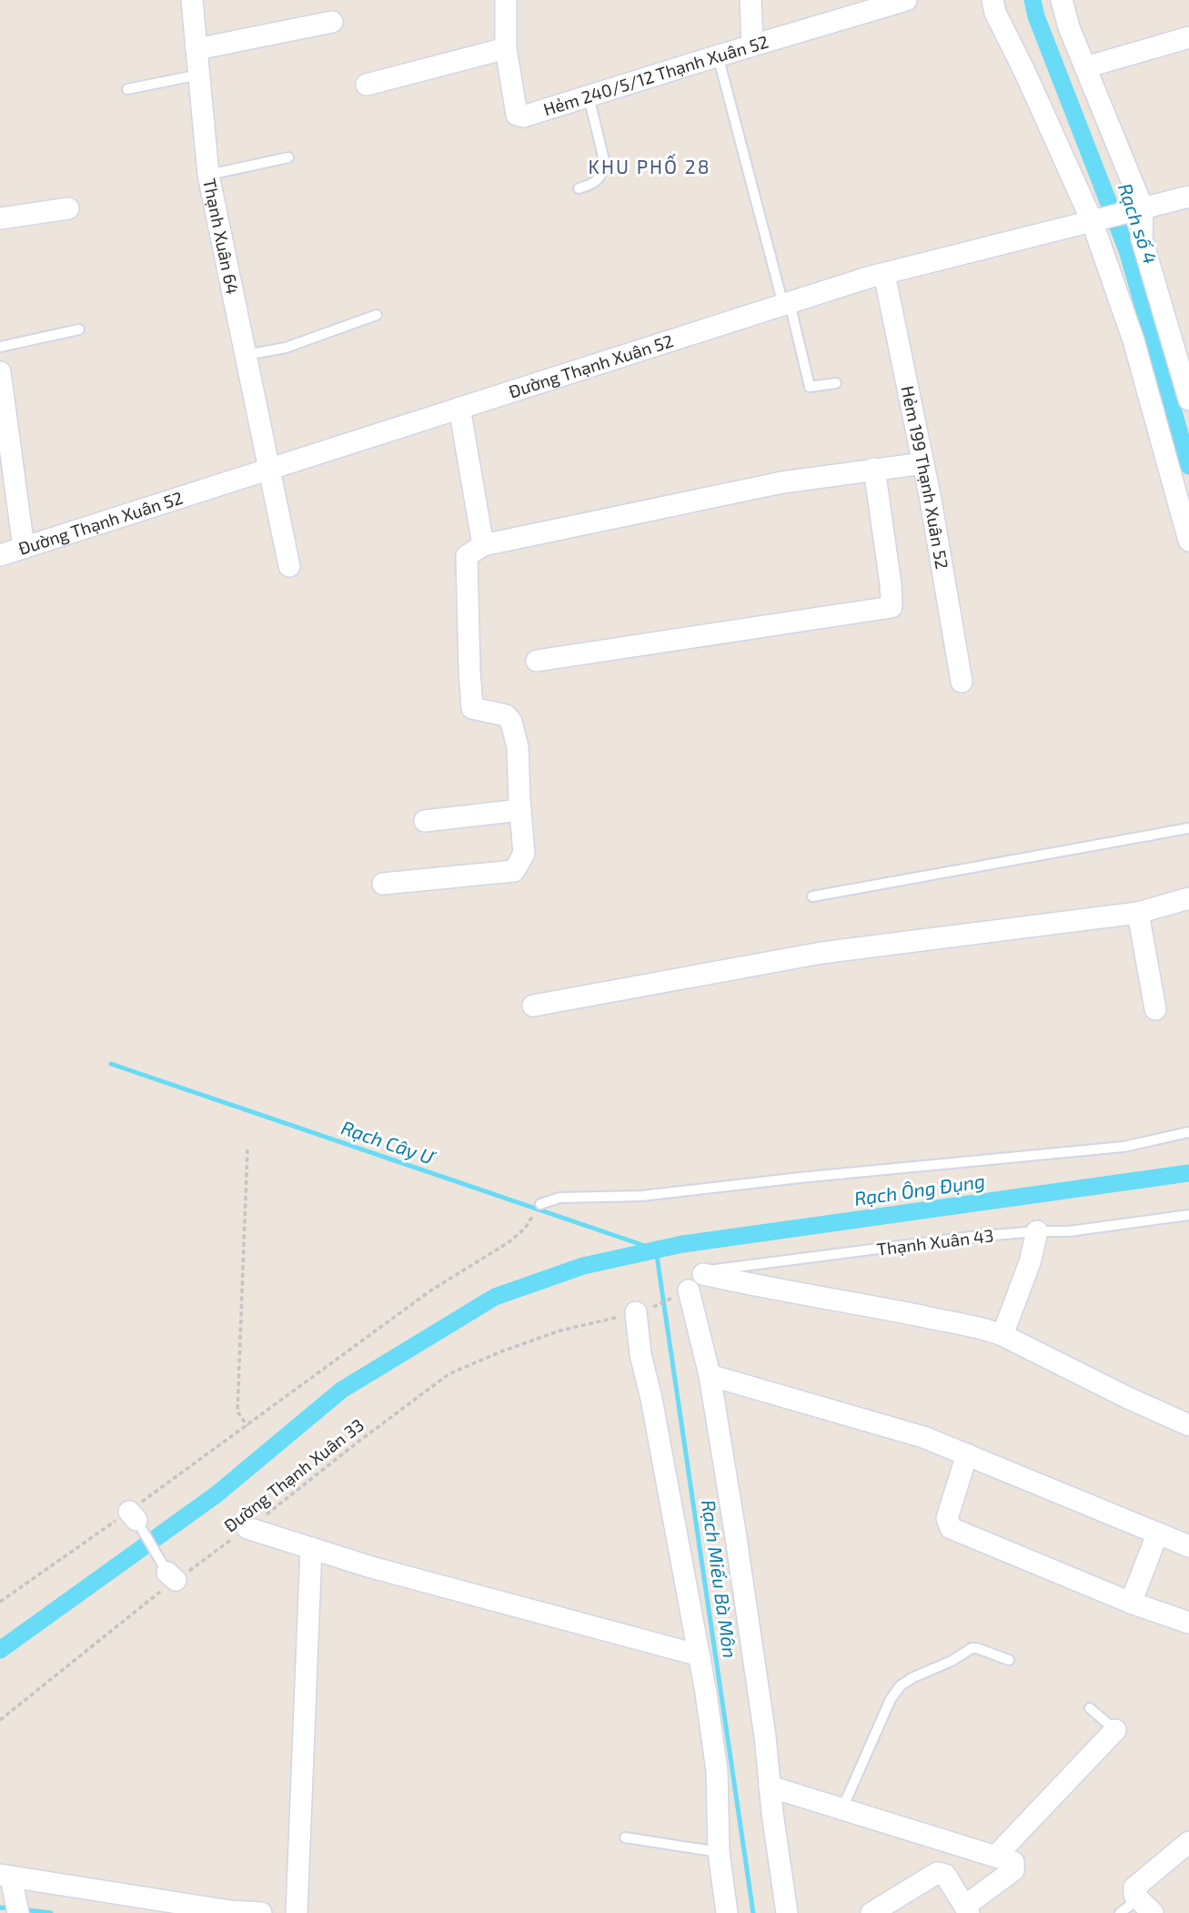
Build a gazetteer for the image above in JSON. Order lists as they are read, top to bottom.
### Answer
{
  "streets": {
    "street": [
      "Hẻm 240/5/12 Thạnh Xuân 52",
      "Thạnh Xuân 64",
      "Đường Thạnh Xuân 52",
      "Hẻm 199 Thạnh Xuân 52"
    ],
    "lane": ["Thạnh Xuân 43"],
    "path": ["Đường Thạnh Xuân 33"]
  },
  "crossings": [
    ["Thạnh Xuân 64", "Đường Thạnh Xuân 52"],
    ["Đường Thạnh Xuân 52", "Hẻm 199 Thạnh Xuân 52"]
  ],
  "districts": ["KHU PHỐ 28"],
  "water": [
    "Rạch số 4",
    "Rạch Cây Ư",
    "Rạch Ông Đụng",
    "Rạch Miếu Bà Môn"
  ]
}
